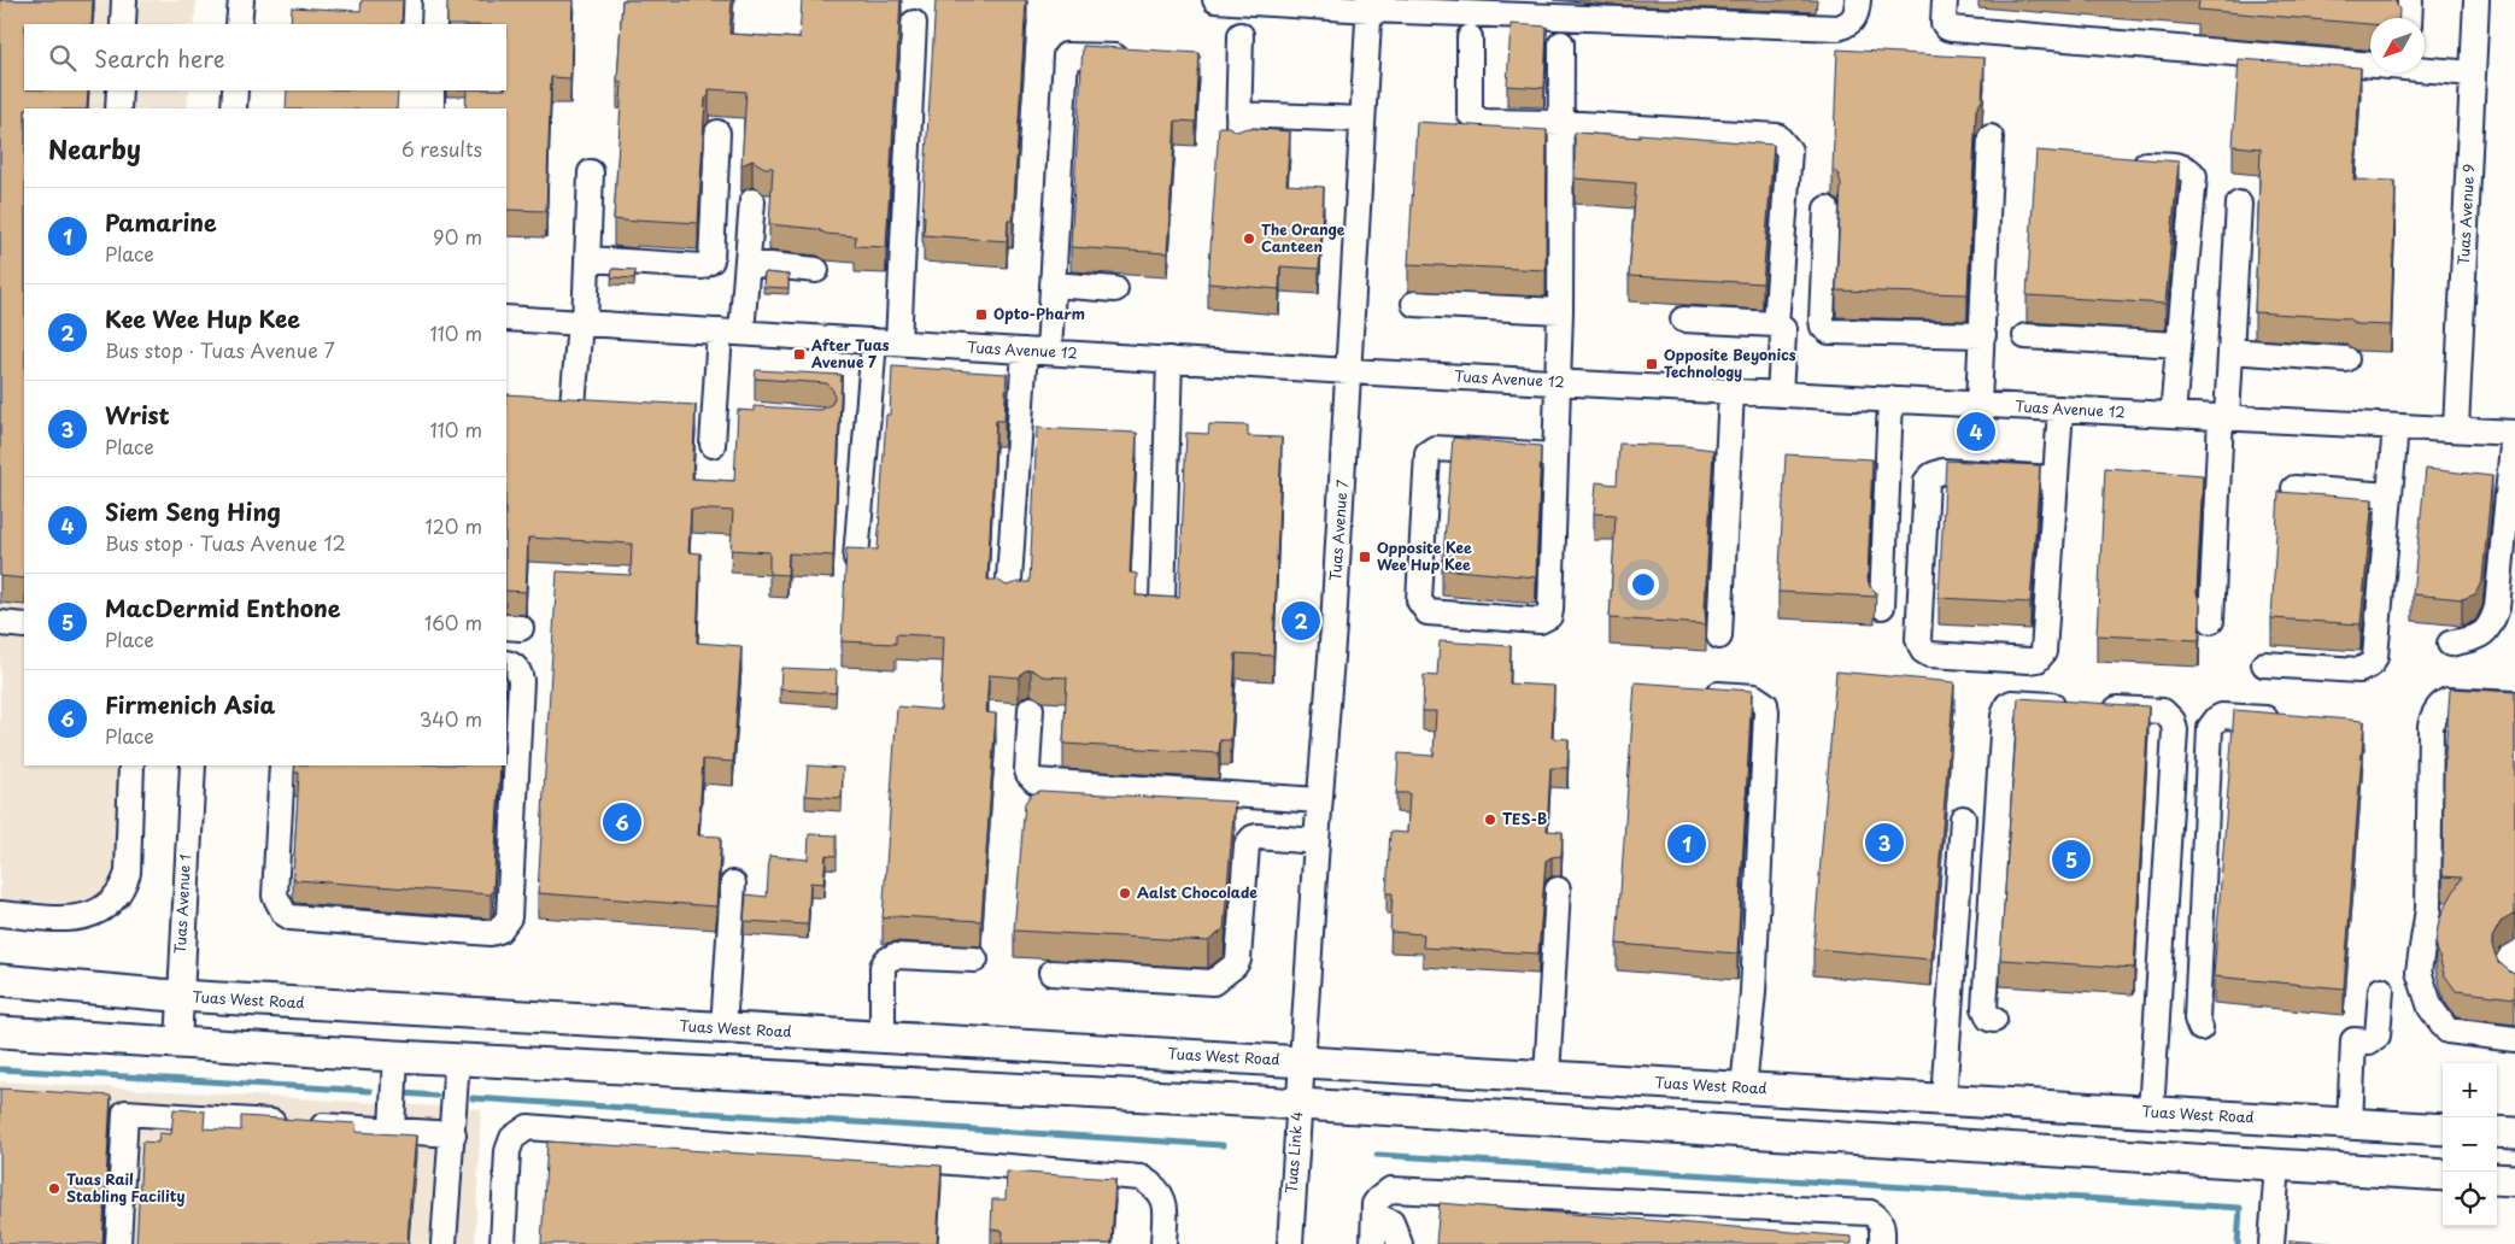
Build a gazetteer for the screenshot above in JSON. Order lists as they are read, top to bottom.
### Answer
{
  "streets": {
    "main road": ["Tuas West Road"],
    "street": [
      "Tuas Avenue 9",
      "Tuas Avenue 12",
      "Tuas Avenue 7",
      "Tuas Avenue 1",
      "Tuas Link 4"
    ]
  },
  "crossings": [
    ["Tuas Avenue 9", "Tuas Avenue 12"],
    ["Tuas Avenue 12", "Tuas Avenue 7"],
    ["Tuas Avenue 7", "Tuas West Road"],
    ["Tuas Avenue 7", "Tuas Link 4"],
    ["Tuas Avenue 1", "Tuas West Road"],
    ["Tuas West Road", "Tuas Link 4"]
  ],
  "places": {
    "other": [
      "The Orange Canteen",
      "TES-B",
      "Aalst Chocolade",
      "Tuas Rail Stabling Facility"
    ],
    "transit": [
      "Opto-Pharm",
      "After Tuas Avenue 7",
      "Opposite Beyonics Technology",
      "Opposite Kee Wee Hup Kee"
    ]
  },
  "north": "bottom left",
  "page": {
    "search": "Search here",
    "heading": ["Nearby", "6 results"],
    "list": [
      {
        "mark": "1",
        "name": "Pamarine",
        "note": "Place",
        "value": "90 m"
      },
      {
        "mark": "2",
        "name": "Kee Wee Hup Kee",
        "note": "Bus stop · Tuas Avenue 7",
        "value": "110 m"
      },
      {
        "mark": "3",
        "name": "Wrist",
        "note": "Place",
        "value": "110 m"
      },
      {
        "mark": "4",
        "name": "Siem Seng Hing",
        "note": "Bus stop · Tuas Avenue 12",
        "value": "120 m"
      },
      {
        "mark": "5",
        "name": "MacDermid Enthone",
        "note": "Place",
        "value": "160 m"
      },
      {
        "mark": "6",
        "name": "Firmenich Asia",
        "note": "Place",
        "value": "340 m"
      }
    ],
    "pins": [
      "4",
      "2",
      "6",
      "3",
      "1",
      "5"
    ],
    "map_buttons": ["+", "−"]
  }
}
